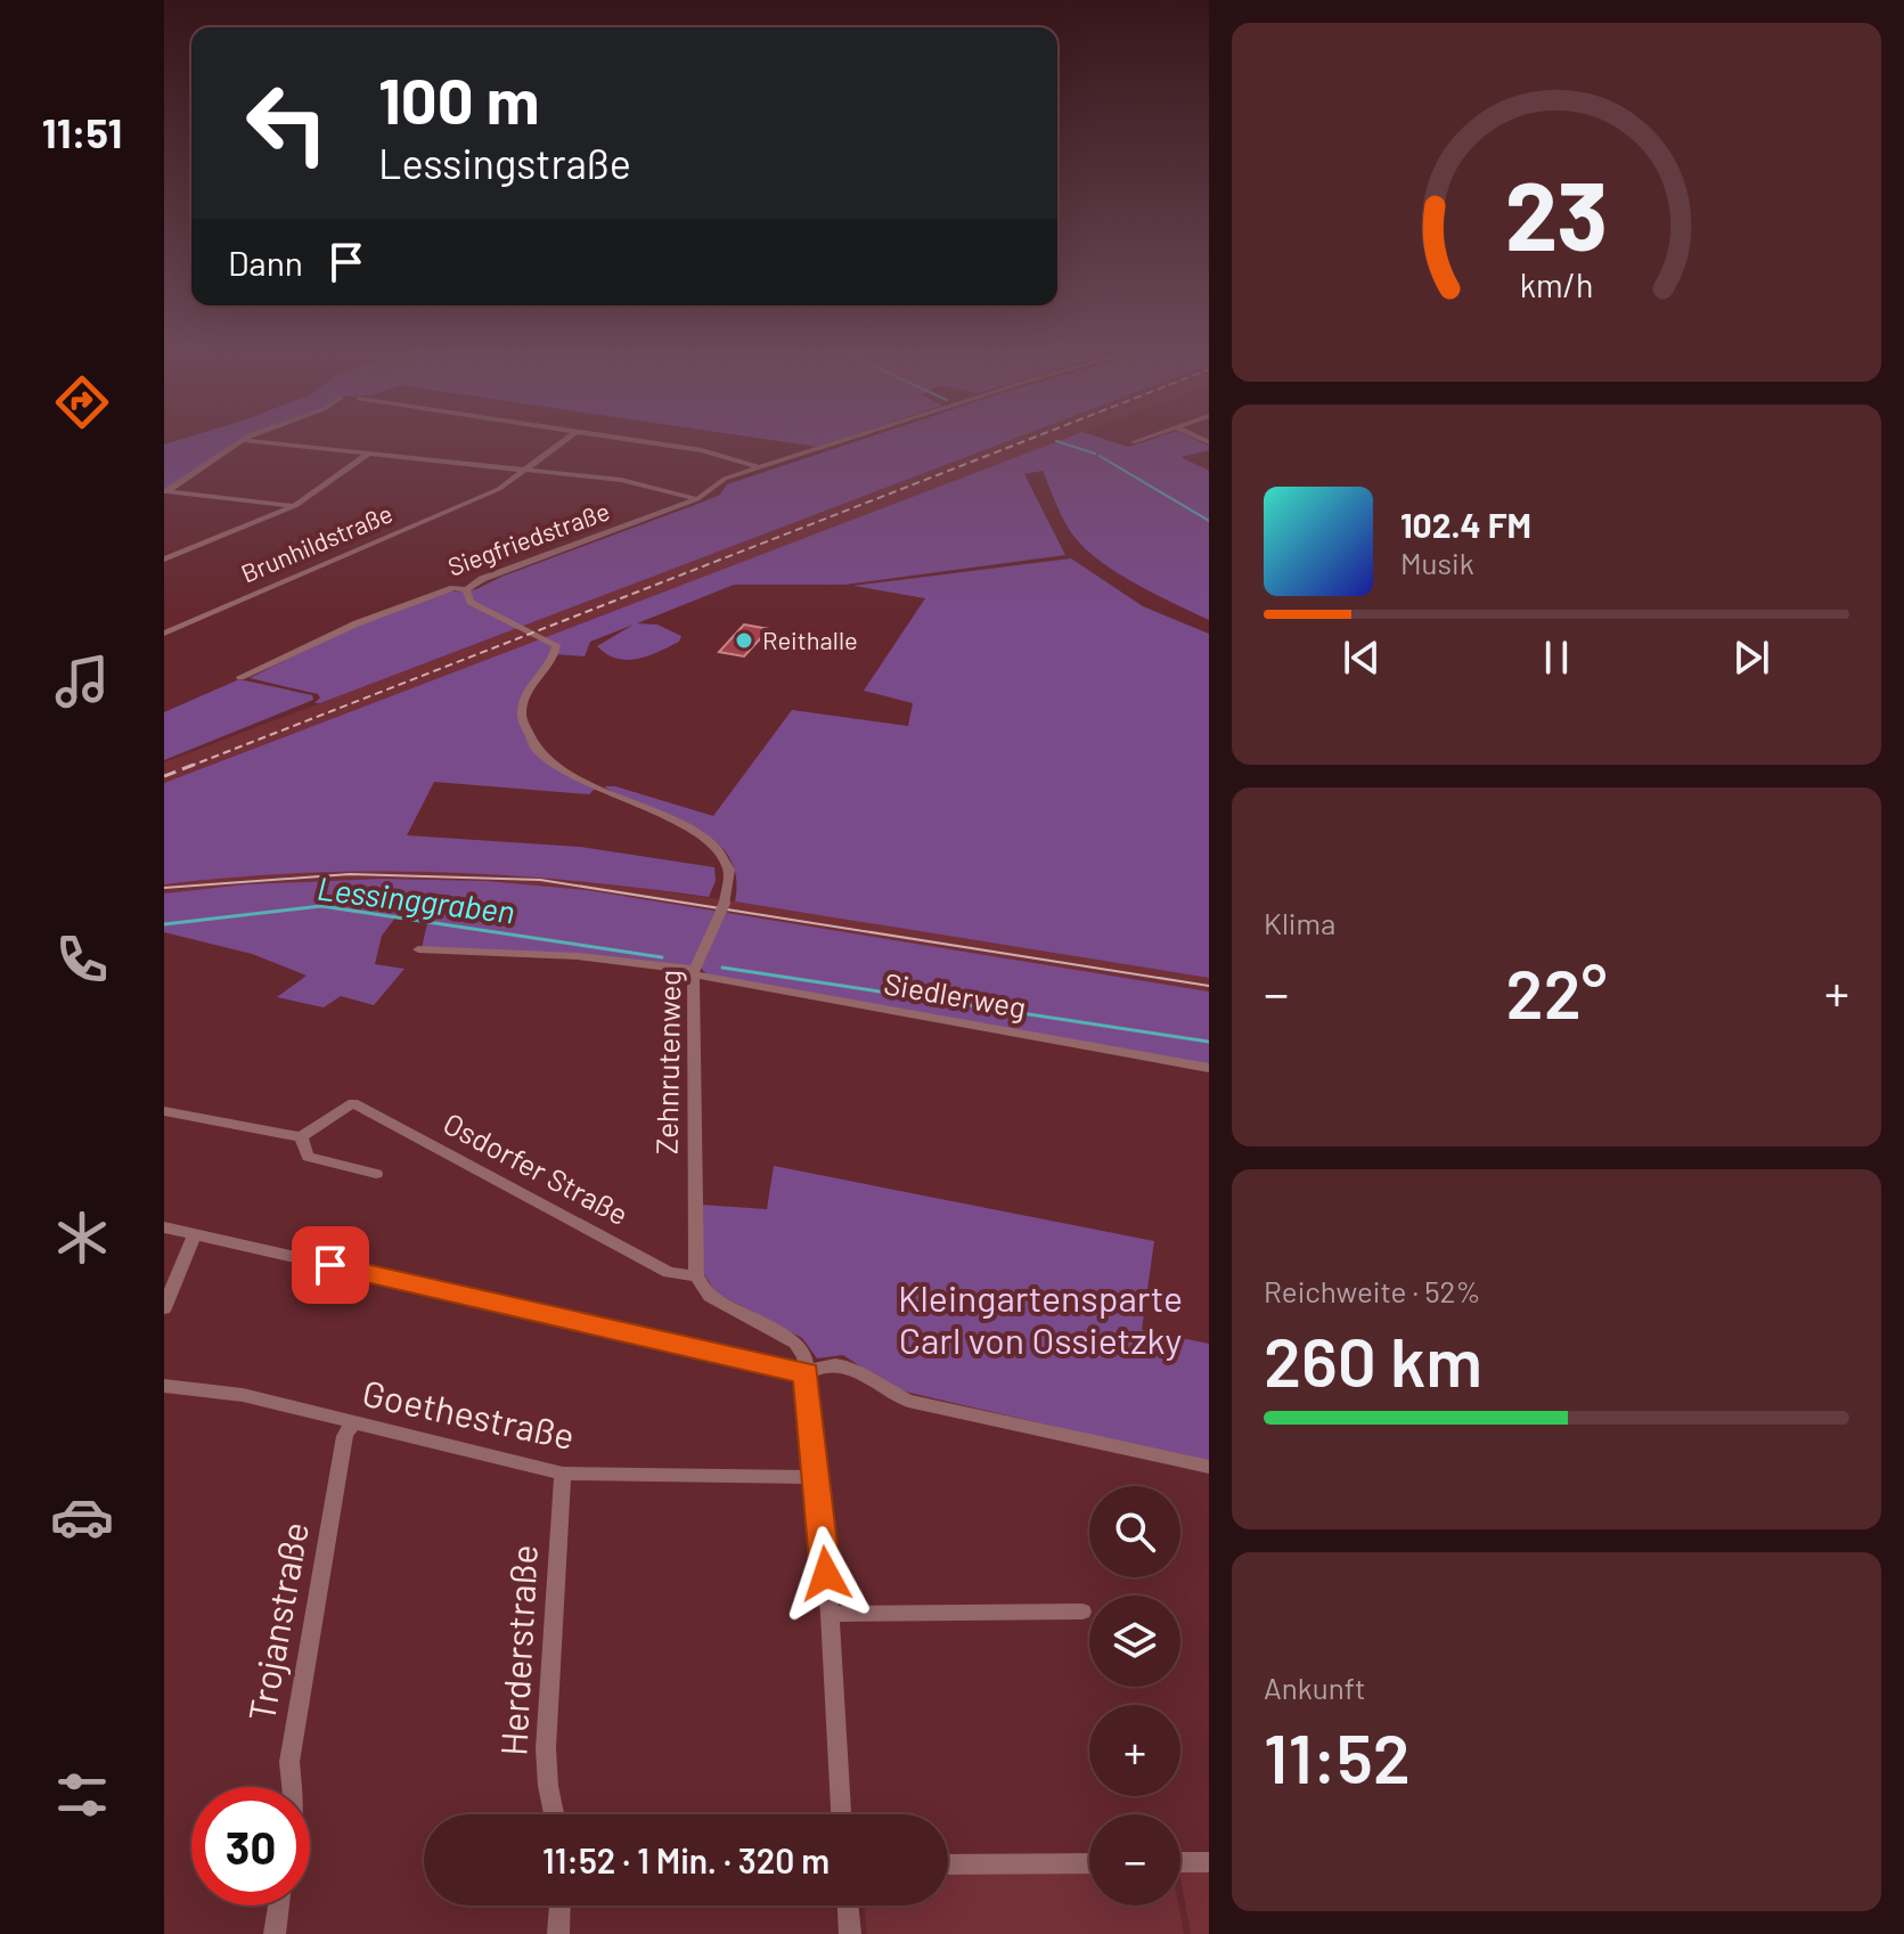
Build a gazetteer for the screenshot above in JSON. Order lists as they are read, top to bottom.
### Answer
{
  "streets": {
    "street": [
      "Siegfriedstraße",
      "Brunhildstraße",
      "Siedlerweg",
      "Zehnrutenweg",
      "Osdorfer Straße",
      "Goethestraße",
      "Trojanstraße",
      "Herderstraße"
    ]
  },
  "crossings": [
    ["Siegfriedstraße", "Zehnrutenweg"],
    ["Siedlerweg", "Zehnrutenweg"],
    ["Zehnrutenweg", "Osdorfer Straße"],
    ["Goethestraße", "Trojanstraße"],
    ["Goethestraße", "Herderstraße"]
  ],
  "water": ["Lessinggraben"],
  "parks": ["Kleingartensparte Carl von Ossietzky"],
  "places": ["Reithalle"],
  "page": {
    "tabs": "11:51",
    "turn": ["100 m", "Lessingstraße"],
    "then": "Dann",
    "song": ["102.4 FM", "Musik"],
    "tile": [
      "Klima",
      ["Reichweite · 52%", "260 km"],
      ["Ankunft", "11:52"]
    ],
    "heat": ["−", "22°", "+"],
    "map_buttons": ["+", "−"],
    "limit": "30",
    "trip": "11:52 · 1 Min. · 320 m",
    "gauge": ["23", "km/h"]
  }
}
